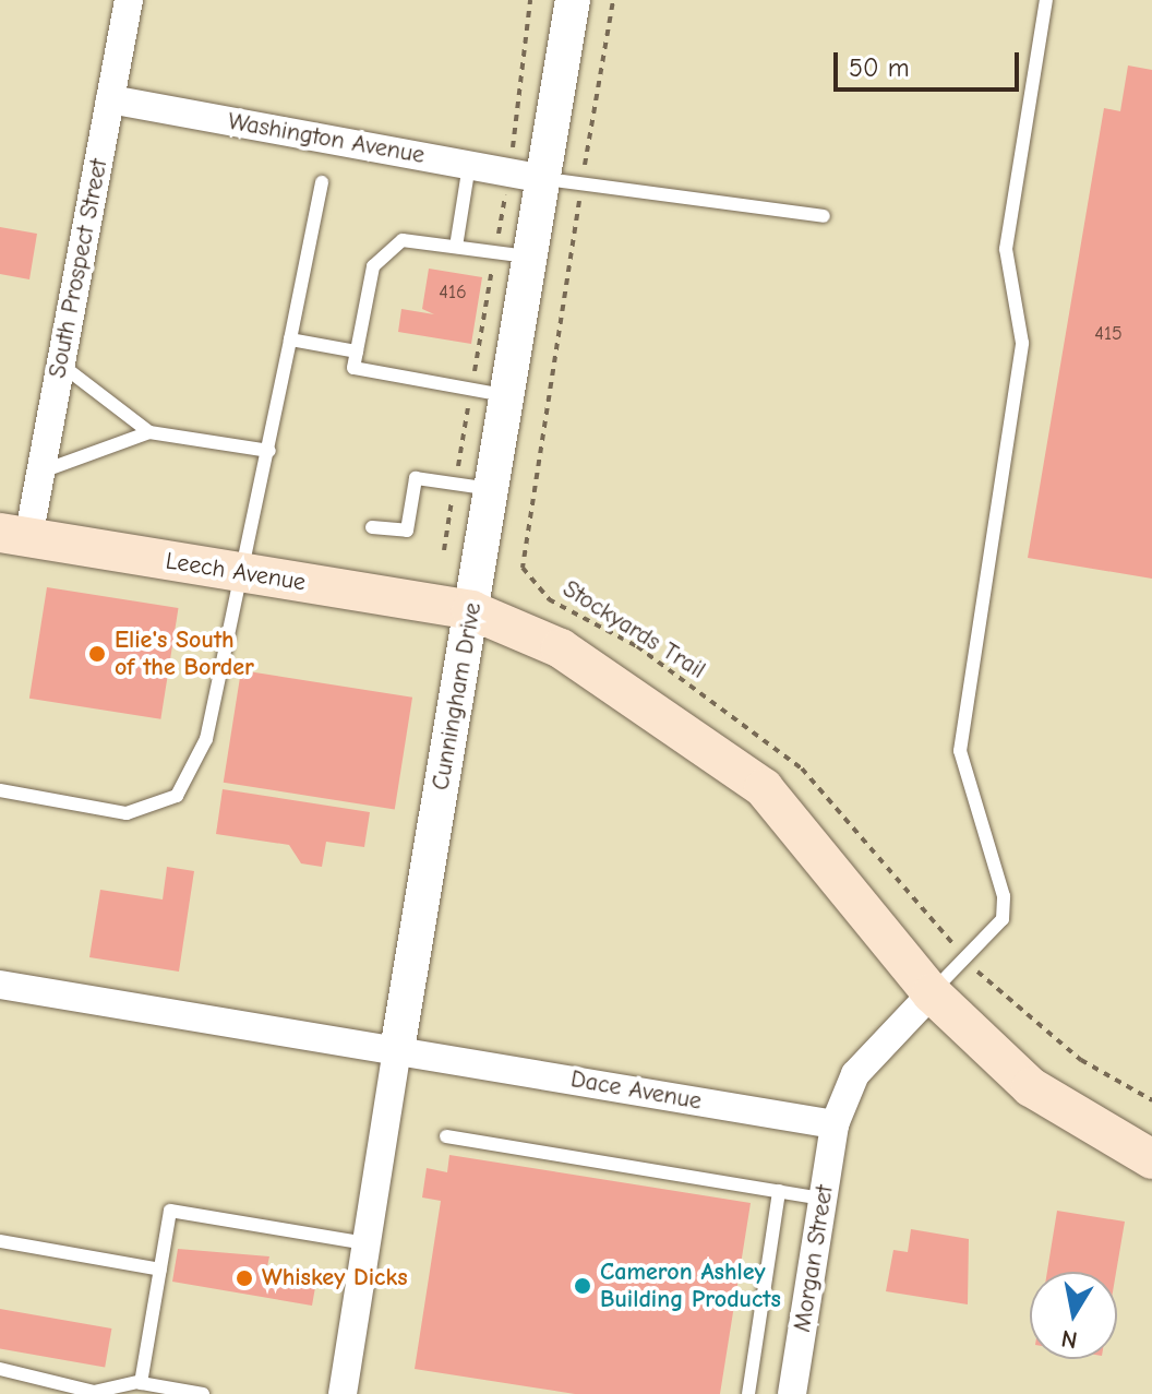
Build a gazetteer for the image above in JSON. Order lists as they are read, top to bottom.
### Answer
{
  "streets": {
    "main road": ["Leech Avenue"],
    "street": [
      "Washington Avenue",
      "South Prospect Street",
      "Cunningham Drive",
      "Dace Avenue",
      "Morgan Street"
    ],
    "path": ["Stockyards Trail"]
  },
  "crossings": [
    ["Washington Avenue", "South Prospect Street"],
    ["Washington Avenue", "Cunningham Drive"],
    ["South Prospect Street", "Leech Avenue"],
    ["Leech Avenue", "Cunningham Drive"],
    ["Cunningham Drive", "Dace Avenue"],
    ["Dace Avenue", "Morgan Street"]
  ],
  "places": ["Elie's South of the Border", "Whiskey Dicks", "Cameron Ashley Building Products"],
  "house_numbers": ["416", "415"],
  "scale_bar": "50 m",
  "north": "bottom"
}
